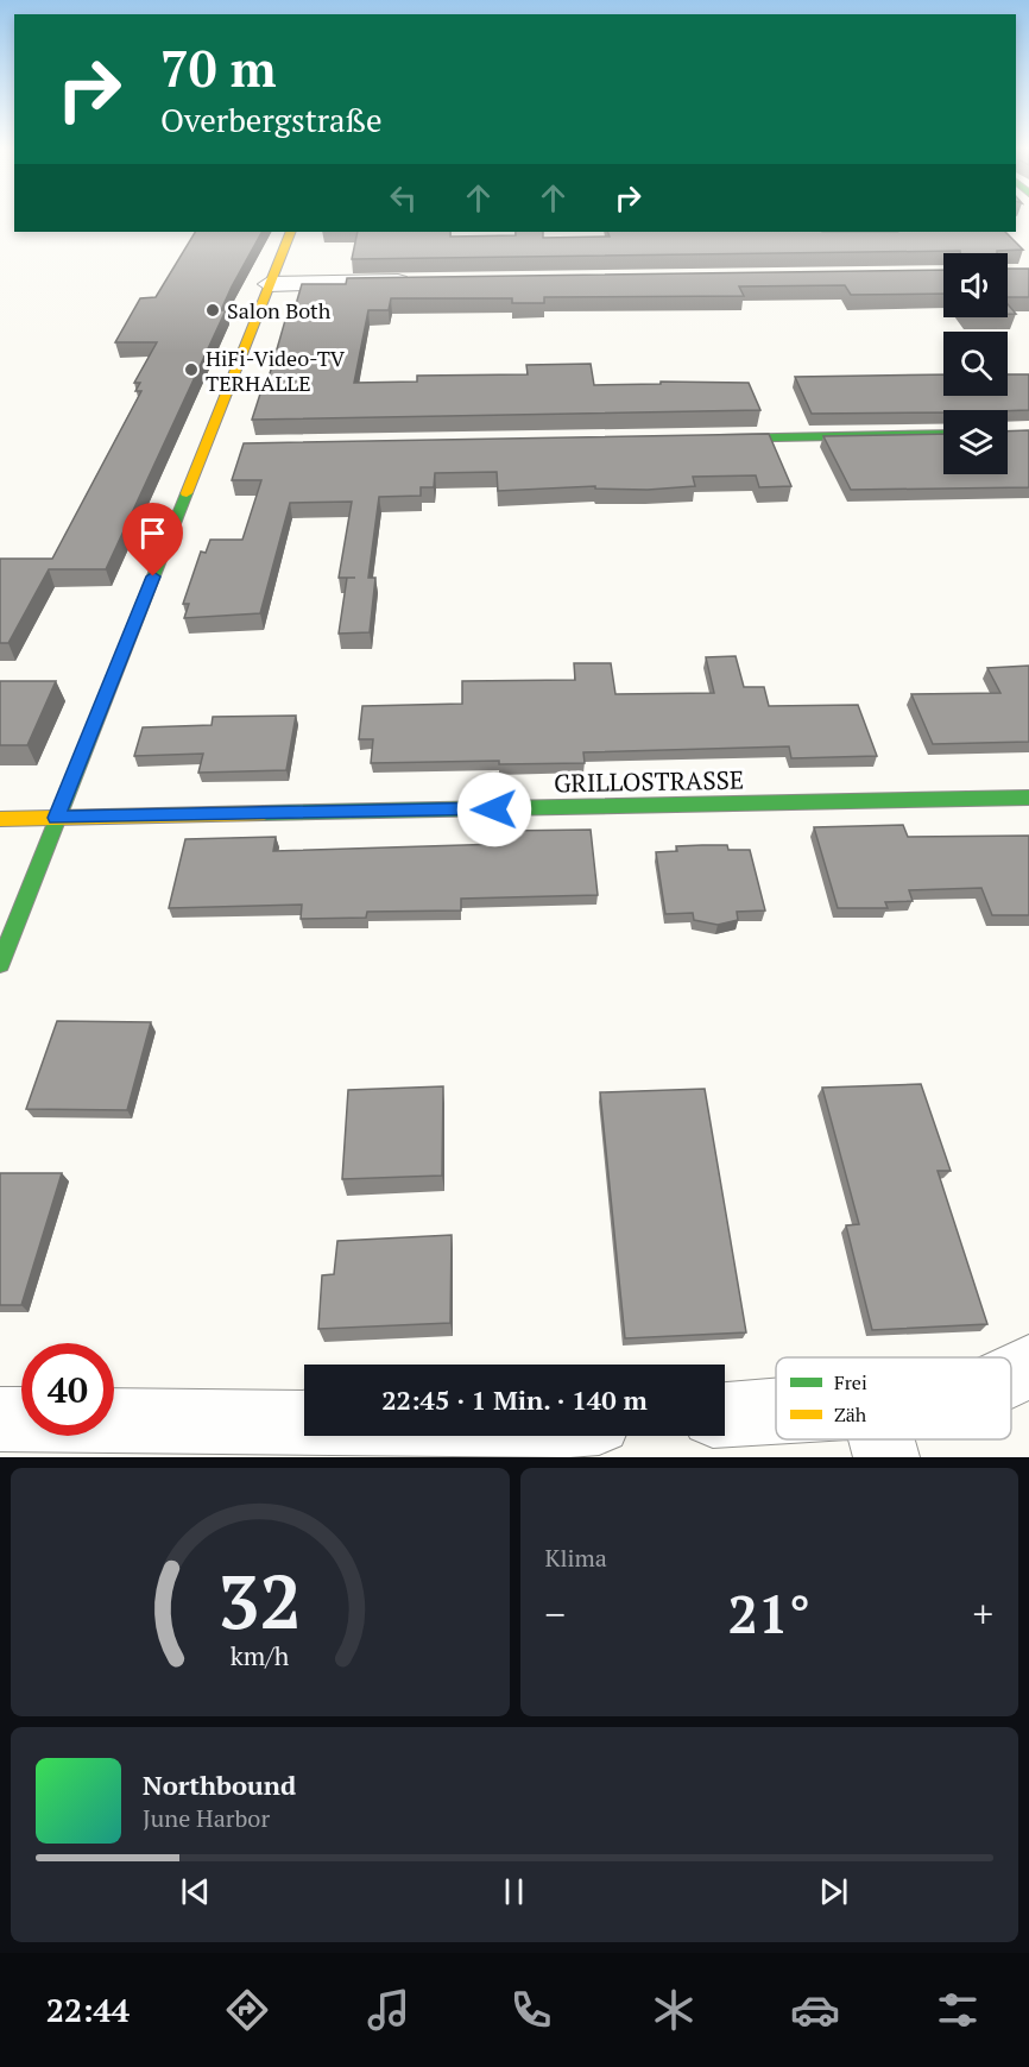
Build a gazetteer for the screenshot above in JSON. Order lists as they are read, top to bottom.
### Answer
{
  "streets": {
    "street": ["GRILLOSTRASSE"]
  },
  "places": ["Salon Both", "HiFi-Video-TV TERHALLE"],
  "legend": ["Frei", "Zäh"],
  "page": {
    "turn": ["70 m", "Overbergstraße"],
    "limit": "40",
    "trip": "22:45 · 1 Min. · 140 m",
    "tile": "Klima",
    "heat": ["−", "21°", "+"],
    "song": ["Northbound", "June Harbor"],
    "tabs": "22:44",
    "gauge": ["32", "km/h"]
  }
}
